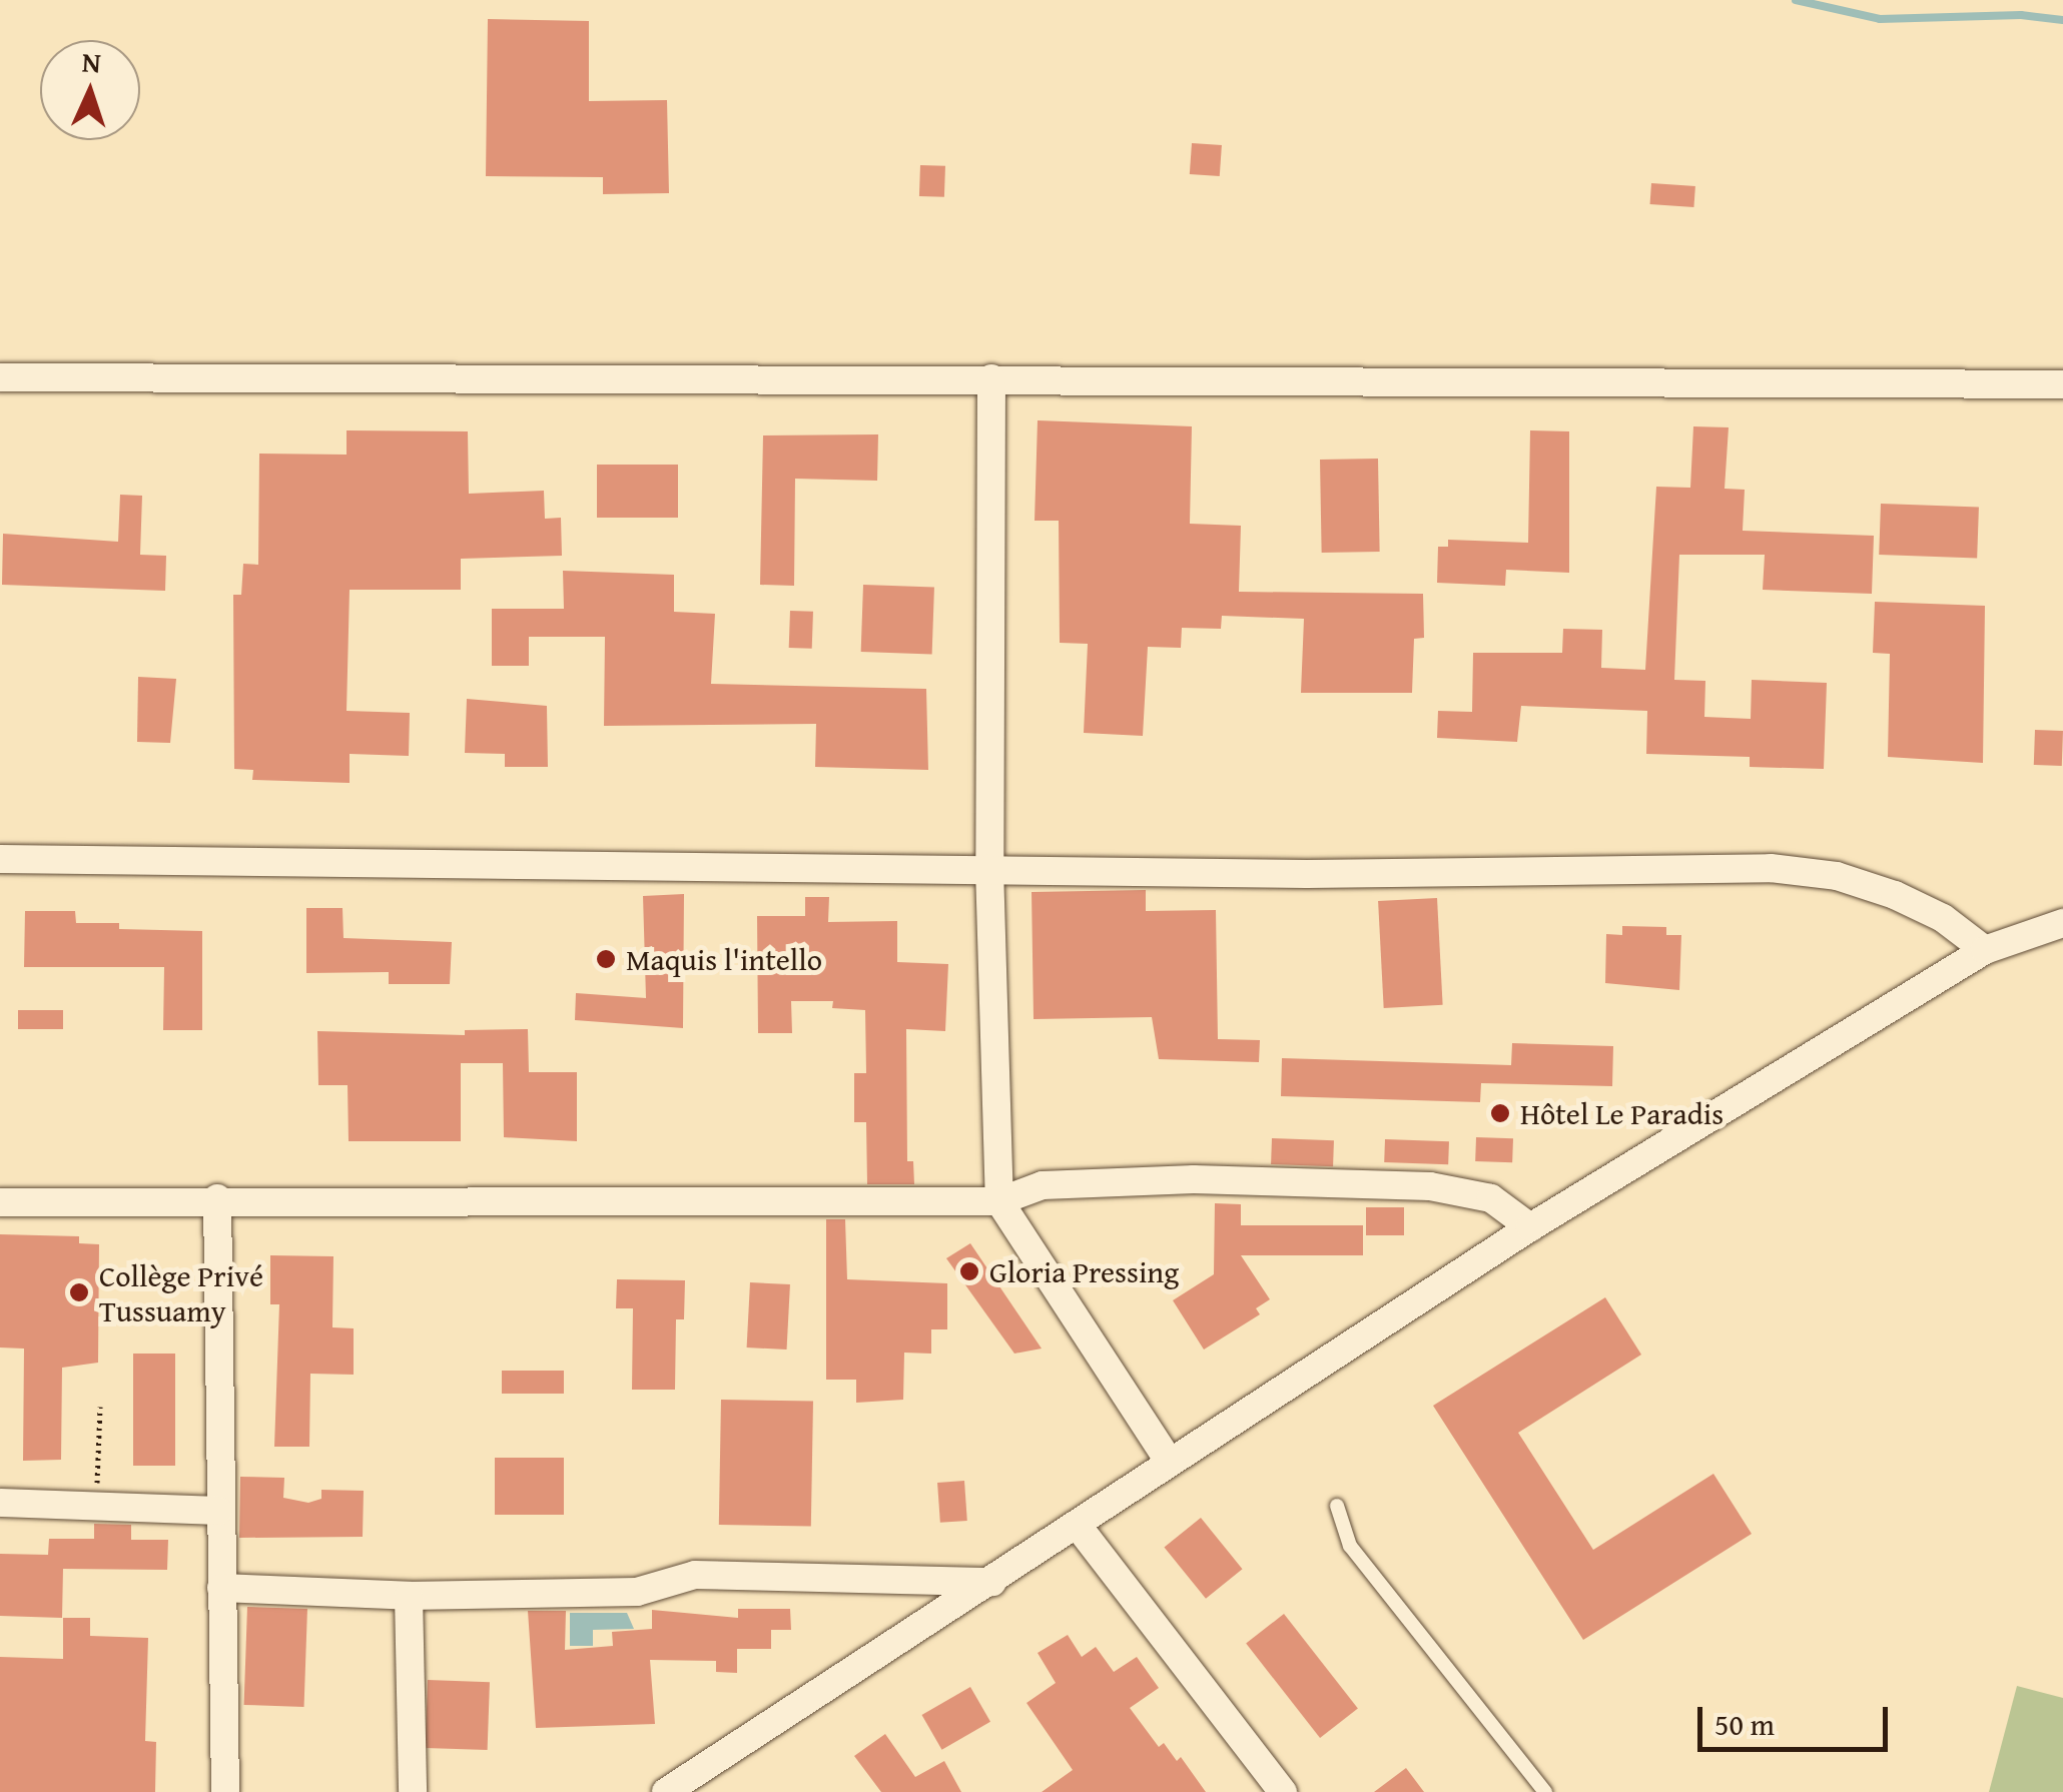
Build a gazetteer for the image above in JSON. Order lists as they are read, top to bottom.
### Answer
{
  "places": [
    "Maquis l'intello",
    "Hôtel Le Paradis",
    "Gloria Pressing",
    "Collège Privé Tussuamy"
  ],
  "scale_bar": "50 m",
  "north": "top"
}
